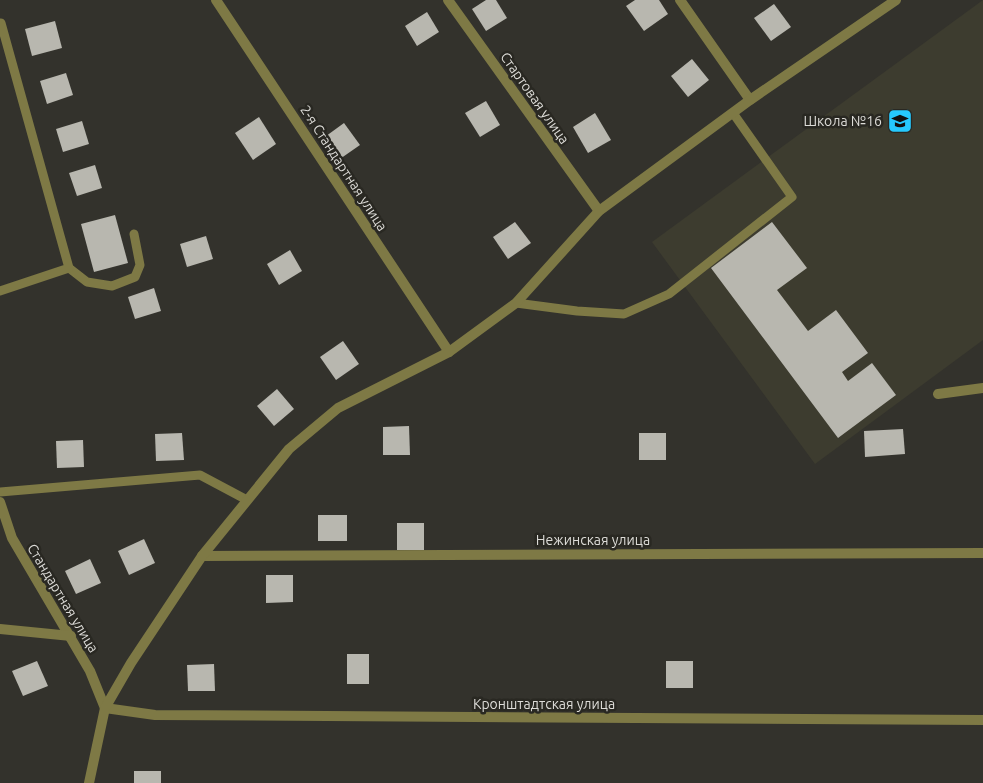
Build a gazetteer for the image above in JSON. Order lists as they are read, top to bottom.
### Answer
{
  "streets": {
    "street": [
      "Стартовая улица",
      "2-я Стандартная улица",
      "Нежинская улица",
      "Стандартная улица",
      "Кронштадтская улица"
    ]
  },
  "crossings": [
    ["Стандартная улица", "Кронштадтская улица"]
  ],
  "places": {
    "school or university": ["Школа №16"]
  }
}
